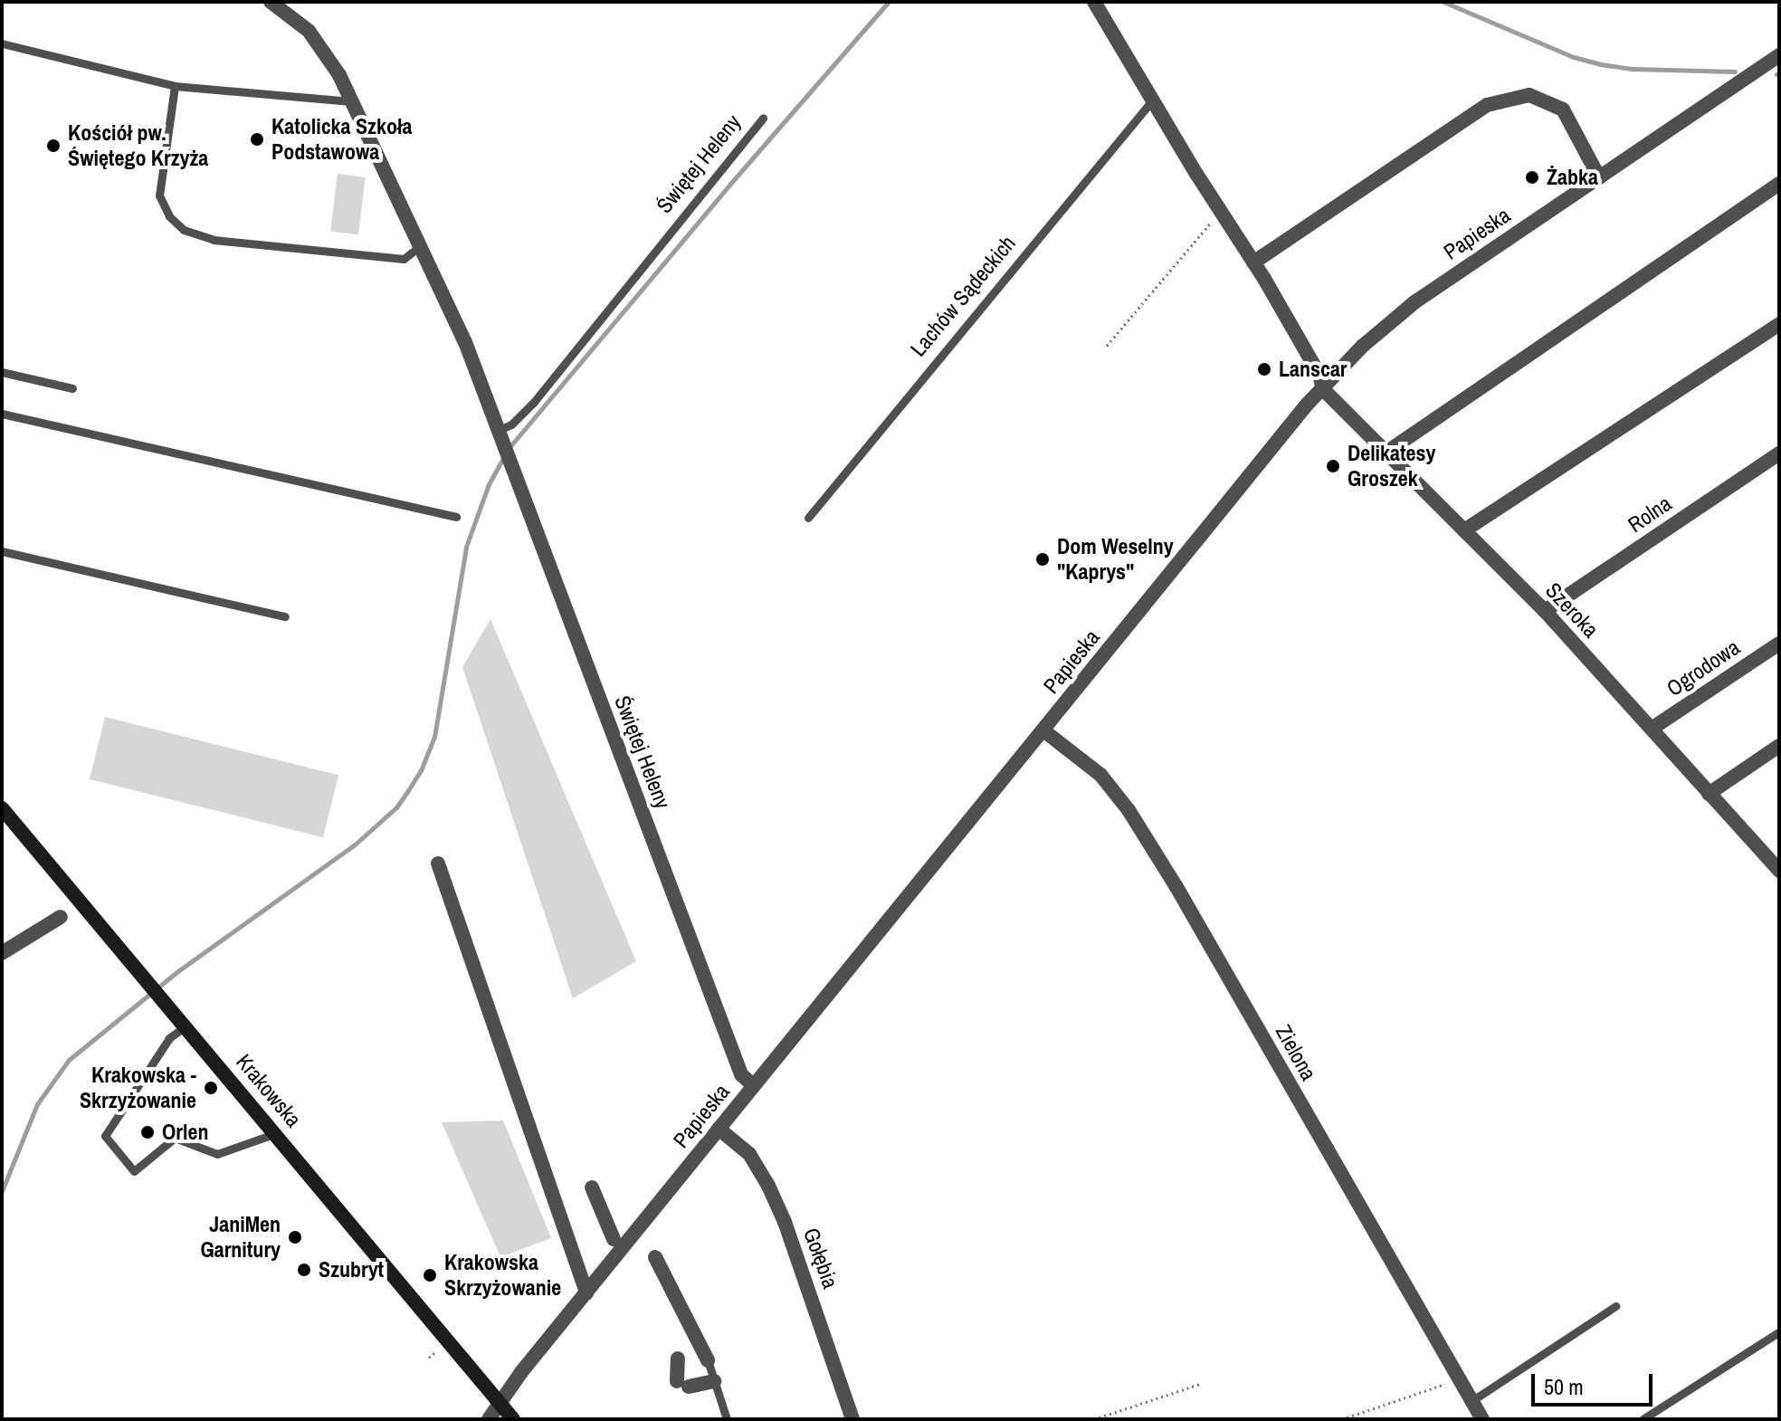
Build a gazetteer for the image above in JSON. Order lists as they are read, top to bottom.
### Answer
{
  "streets": {
    "main road": ["Krakowska"],
    "street": [
      "Świętej Heleny",
      "Papieska",
      "Rolna",
      "Szeroka",
      "Ogrodowa",
      "Zielona",
      "Gołębia"
    ],
    "lane": ["Lachów Sądeckich"]
  },
  "crossings": [
    ["Świętej Heleny", "Papieska"],
    ["Papieska", "Szeroka"],
    ["Papieska", "Zielona"],
    ["Papieska", "Krakowska"],
    ["Papieska", "Gołębia"],
    ["Rolna", "Szeroka"],
    ["Szeroka", "Ogrodowa"]
  ],
  "places": [
    "Katolicka Szkoła Podstawowa",
    "Kościół pw. Świętego Krzyża",
    "Żabka",
    "Lanscar",
    "Delikatesy Groszek",
    "Dom Weselny \"Kaprys\"",
    "Krakowska - Skrzyżowanie",
    "Orlen",
    "JaniMen Garnitury",
    "Szubryt",
    "Krakowska Skrzyżowanie"
  ],
  "scale_bar": "50 m"
}
